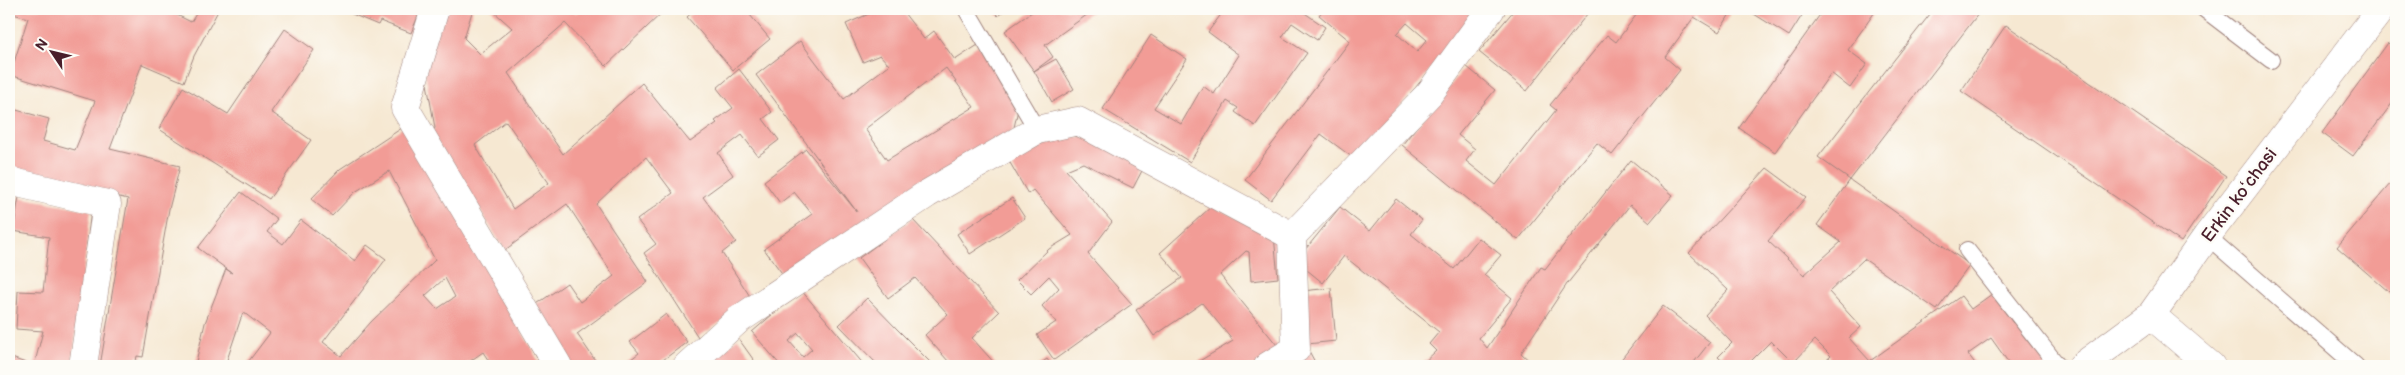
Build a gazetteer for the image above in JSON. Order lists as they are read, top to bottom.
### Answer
{
  "streets": {
    "street": ["Erkin koʻchasi"]
  },
  "north": "top left"
}
